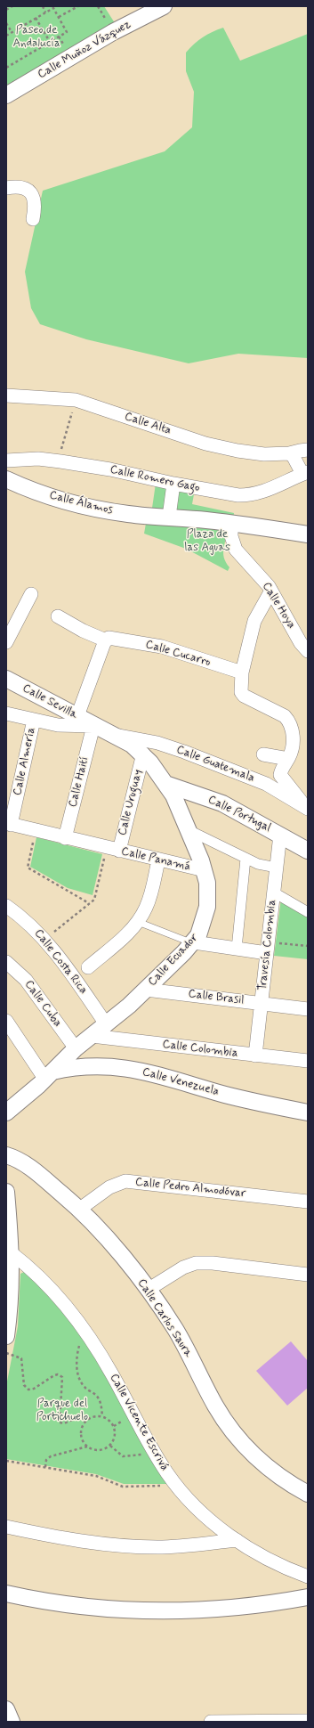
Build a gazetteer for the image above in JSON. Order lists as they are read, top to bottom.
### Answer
{
  "streets": {
    "street": [
      "Calle Muñoz Vázquez",
      "Calle Alta",
      "Calle Romero Gago",
      "Calle Álamos",
      "Calle Hoya",
      "Calle Cucarro",
      "Calle Sevilla",
      "Calle Almería",
      "Calle Guatemala",
      "Calle Haití",
      "Calle Uruguay",
      "Calle Portugal",
      "Calle Panamá",
      "Travesía Colombia",
      "Calle Ecuador",
      "Calle Costa Rica",
      "Calle Brasil",
      "Calle Cuba",
      "Calle Colombia",
      "Calle Venezuela",
      "Calle Pedro Almodóvar",
      "Calle Carlos Saura",
      "Calle Vicente Escrivá"
    ]
  },
  "crossings": [
    ["Calle Sevilla", "Calle Haití"],
    ["Calle Sevilla", "Calle Ecuador"],
    ["Calle Almería", "Calle Panamá"],
    ["Calle Guatemala", "Calle Ecuador"],
    ["Calle Haití", "Calle Panamá"],
    ["Calle Haití", "Calle Ecuador"],
    ["Calle Uruguay", "Calle Panamá"],
    ["Calle Uruguay", "Calle Ecuador"],
    ["Calle Portugal", "Travesía Colombia"],
    ["Calle Portugal", "Calle Ecuador"],
    ["Calle Panamá", "Calle Ecuador"],
    ["Calle Panamá", "Calle Costa Rica"],
    ["Travesía Colombia", "Calle Brasil"],
    ["Travesía Colombia", "Calle Colombia"],
    ["Calle Ecuador", "Calle Costa Rica"],
    ["Calle Ecuador", "Calle Brasil"],
    ["Calle Ecuador", "Calle Cuba"],
    ["Calle Ecuador", "Calle Colombia"],
    ["Calle Ecuador", "Calle Venezuela"],
    ["Calle Pedro Almodóvar", "Calle Carlos Saura"]
  ],
  "parks": ["Paseo de Andalucía", "Plaza de las Aguas", "Parque del Portichuelo"]
}
